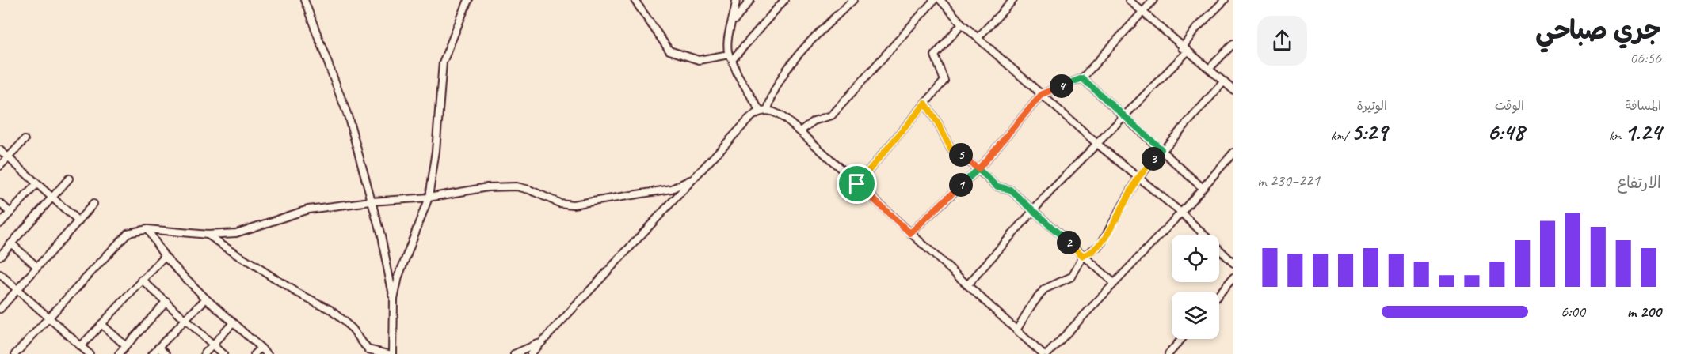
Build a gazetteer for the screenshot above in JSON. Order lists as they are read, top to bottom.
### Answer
{
  "page": {
    "heading": ["جري صباحي", "06:56"],
    "pins": [
      "4",
      "5",
      "3",
      "1",
      "2"
    ],
    "stats": [
      ["المسافة", "1.24 km"],
      ["الوقت", "6:48"],
      ["الوتيرة", "5:29 /km"]
    ],
    "chart": ["الارتفاع", "221–230 m"],
    "list": [
      {
        "name": "200 m",
        "note": "6:00"
      }
    ]
  }
}
